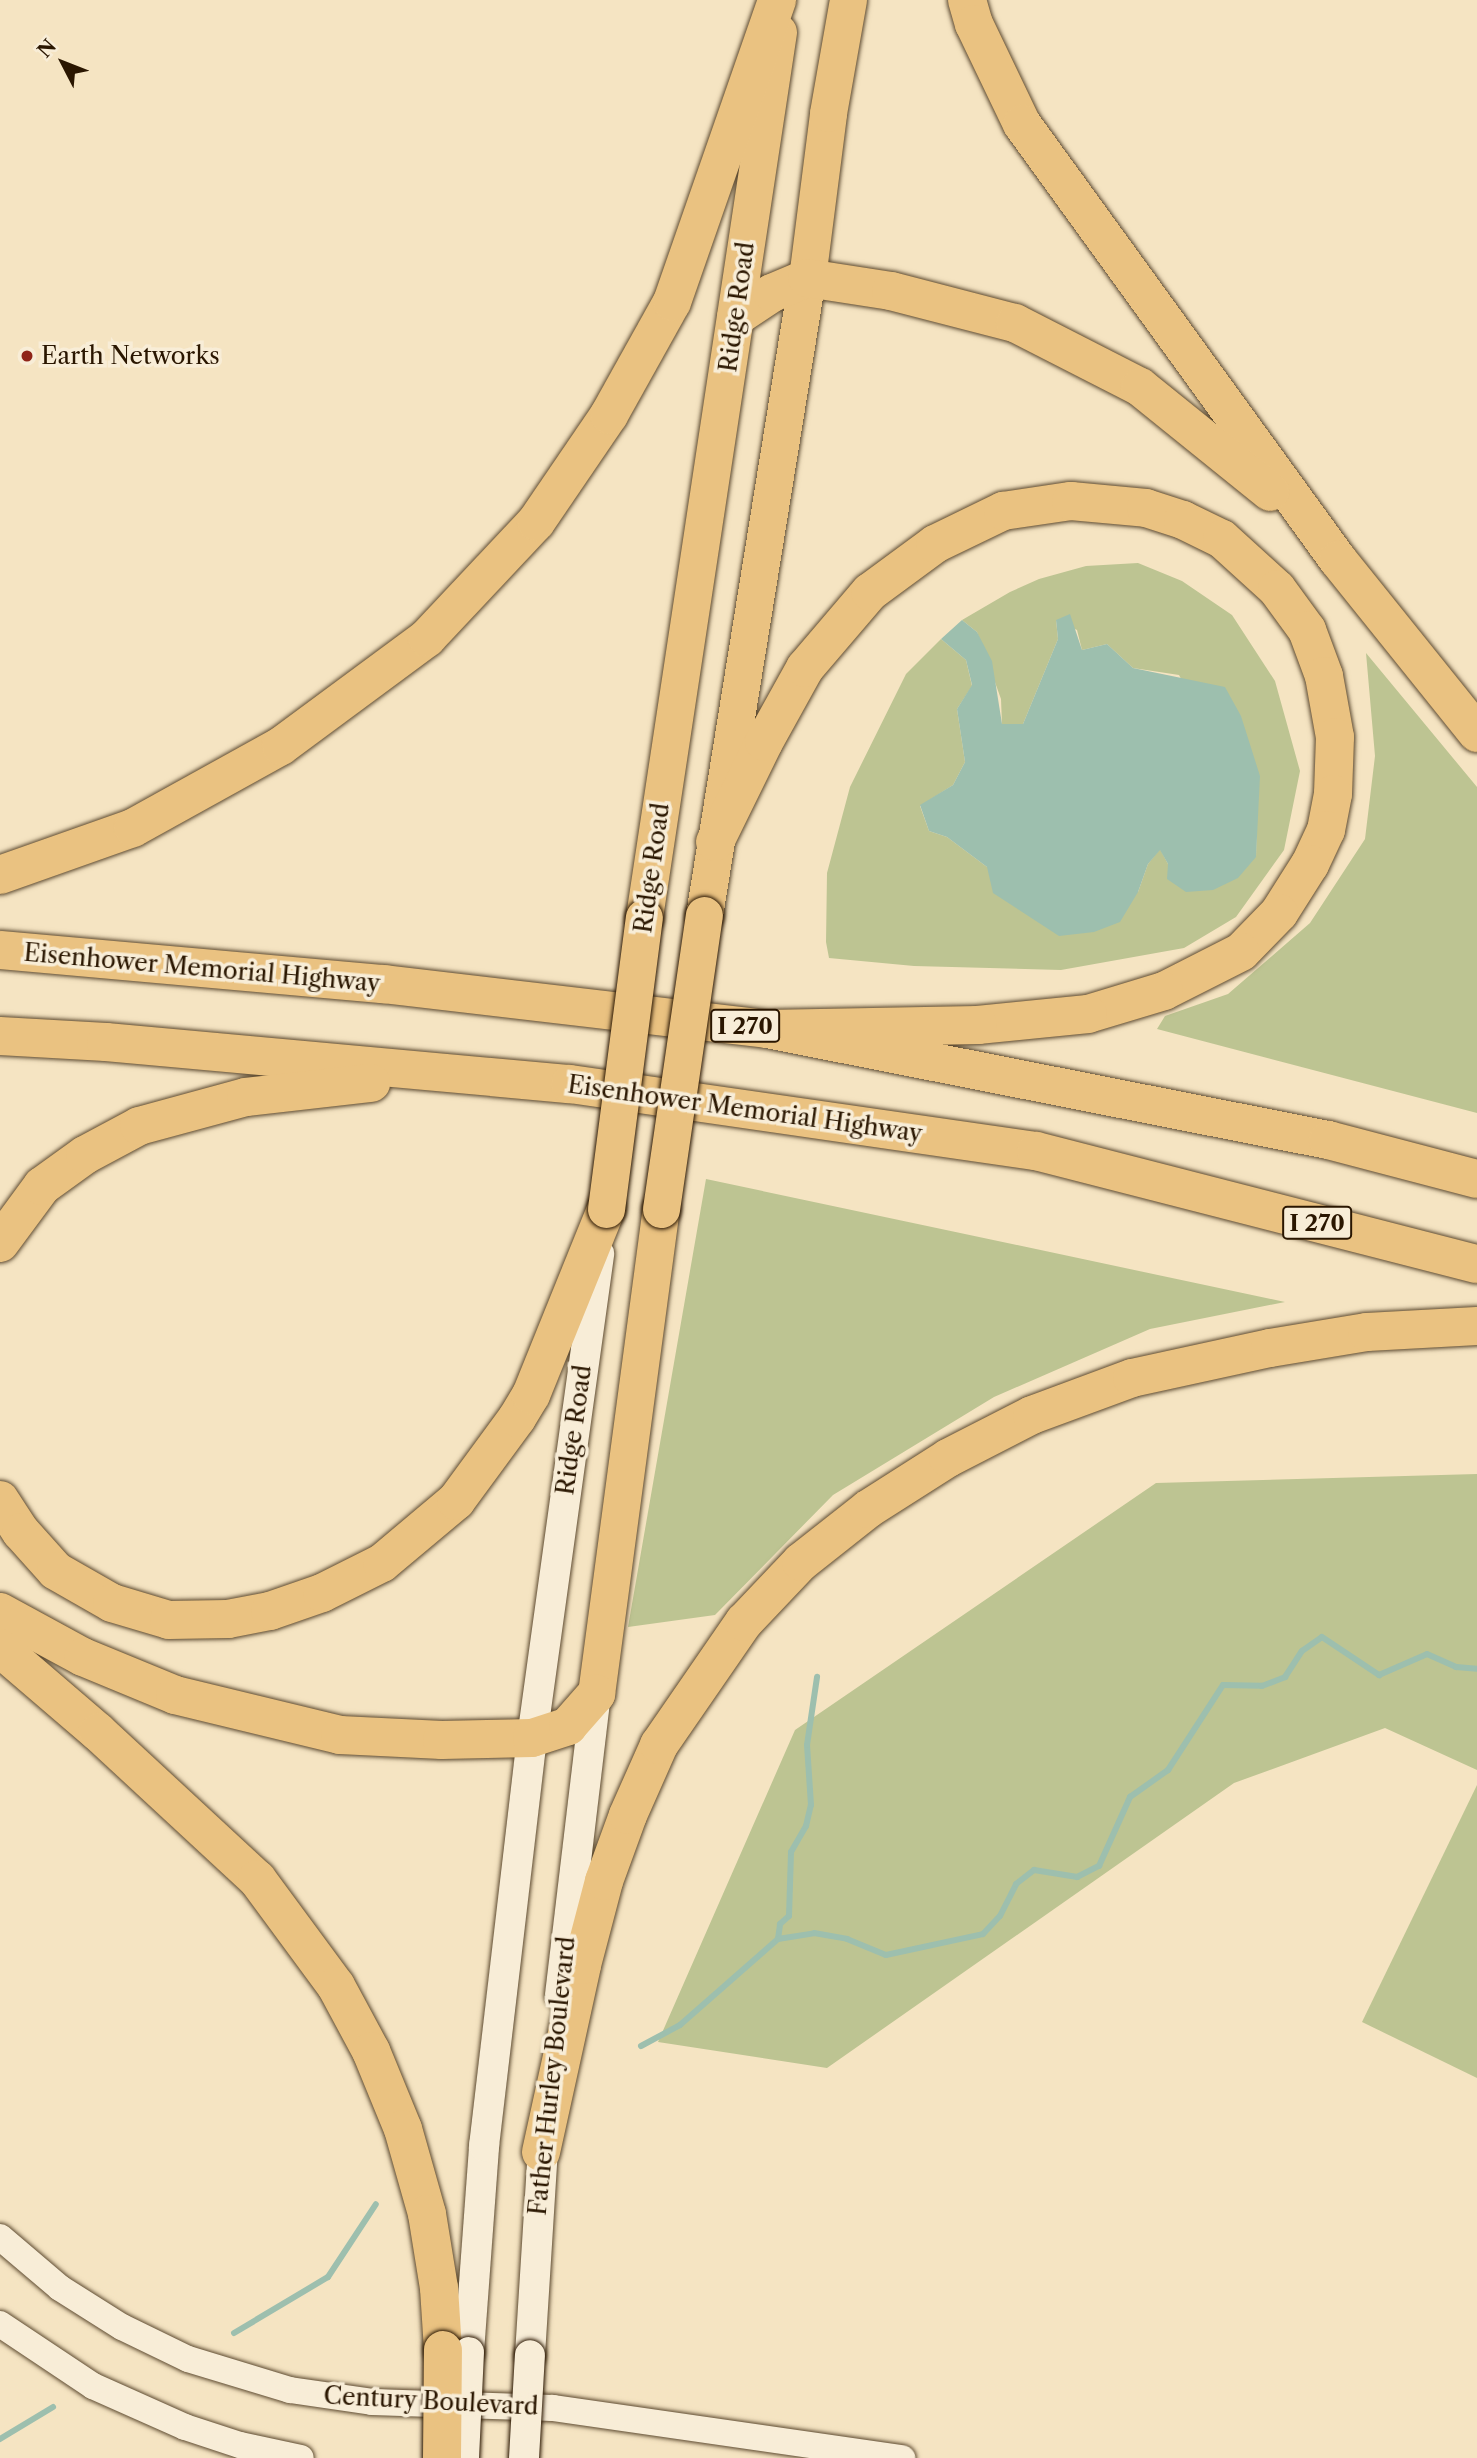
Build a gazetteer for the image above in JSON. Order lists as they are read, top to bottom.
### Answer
{
  "streets": {
    "highway": ["Ridge Road", "Eisenhower Memorial Highway", "I 270"],
    "main road": ["Father Hurley Boulevard"],
    "street": ["Century Boulevard"]
  },
  "places": ["Earth Networks"],
  "north": "top left"
}
